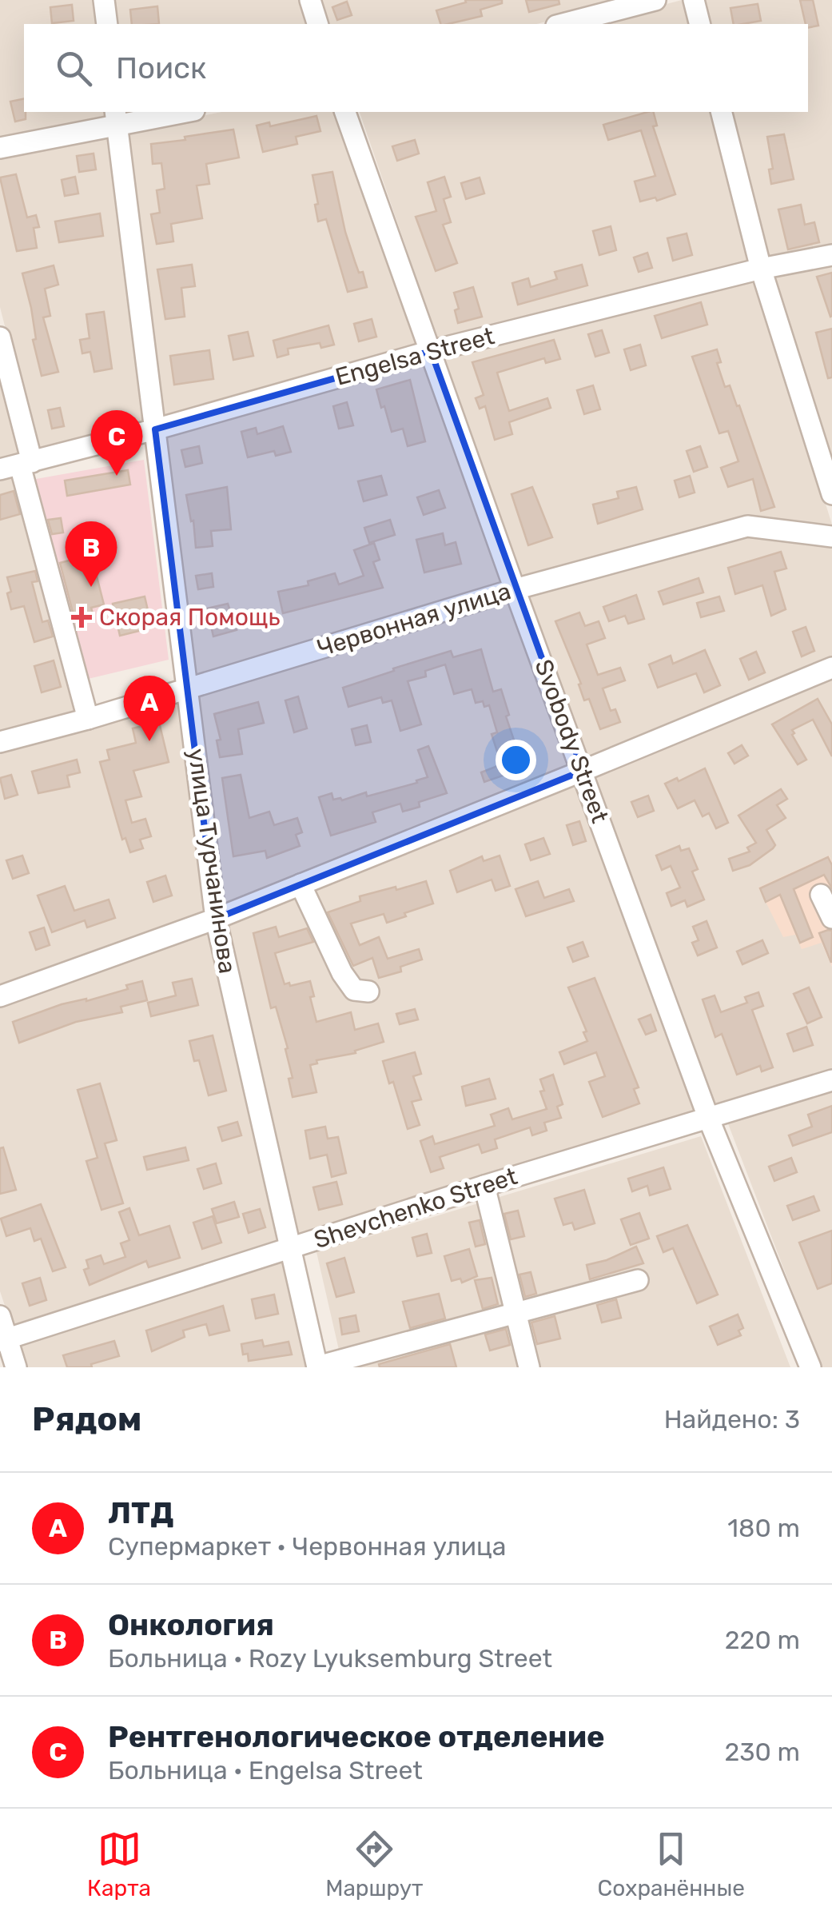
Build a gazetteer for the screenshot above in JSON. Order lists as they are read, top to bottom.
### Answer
{
  "streets": {
    "street": [
      "Engelsa Street",
      "Червонная улица",
      "Svobody Street",
      "улица Турчанинова",
      "Shevchenko Street"
    ]
  },
  "crossings": [
    ["Engelsa Street", "Svobody Street"],
    ["Engelsa Street", "улица Турчанинова"],
    ["Червонная улица", "Svobody Street"],
    ["Червонная улица", "улица Турчанинова"],
    ["Svobody Street", "Shevchenko Street"],
    ["улица Турчанинова", "Shevchenko Street"]
  ],
  "places": {
    "health": ["Скорая Помощь"]
  },
  "page": {
    "search": "Поиск",
    "pins": ["C", "B", "A"],
    "heading": ["Рядом", "Найдено: 3"],
    "list": [
      {
        "mark": "A",
        "name": "ЛТД",
        "note": "Супермаркет · Червонная улица",
        "value": "180 m"
      },
      {
        "mark": "B",
        "name": "Онкология",
        "note": "Больница · Rozy Lyuksemburg Street",
        "value": "220 m"
      },
      {
        "mark": "C",
        "name": "Рентгенологическое отделение",
        "note": "Больница · Engelsa Street",
        "value": "230 m"
      }
    ],
    "nav": ["Карта", "Маршрут", "Сохранённые"]
  }
}
